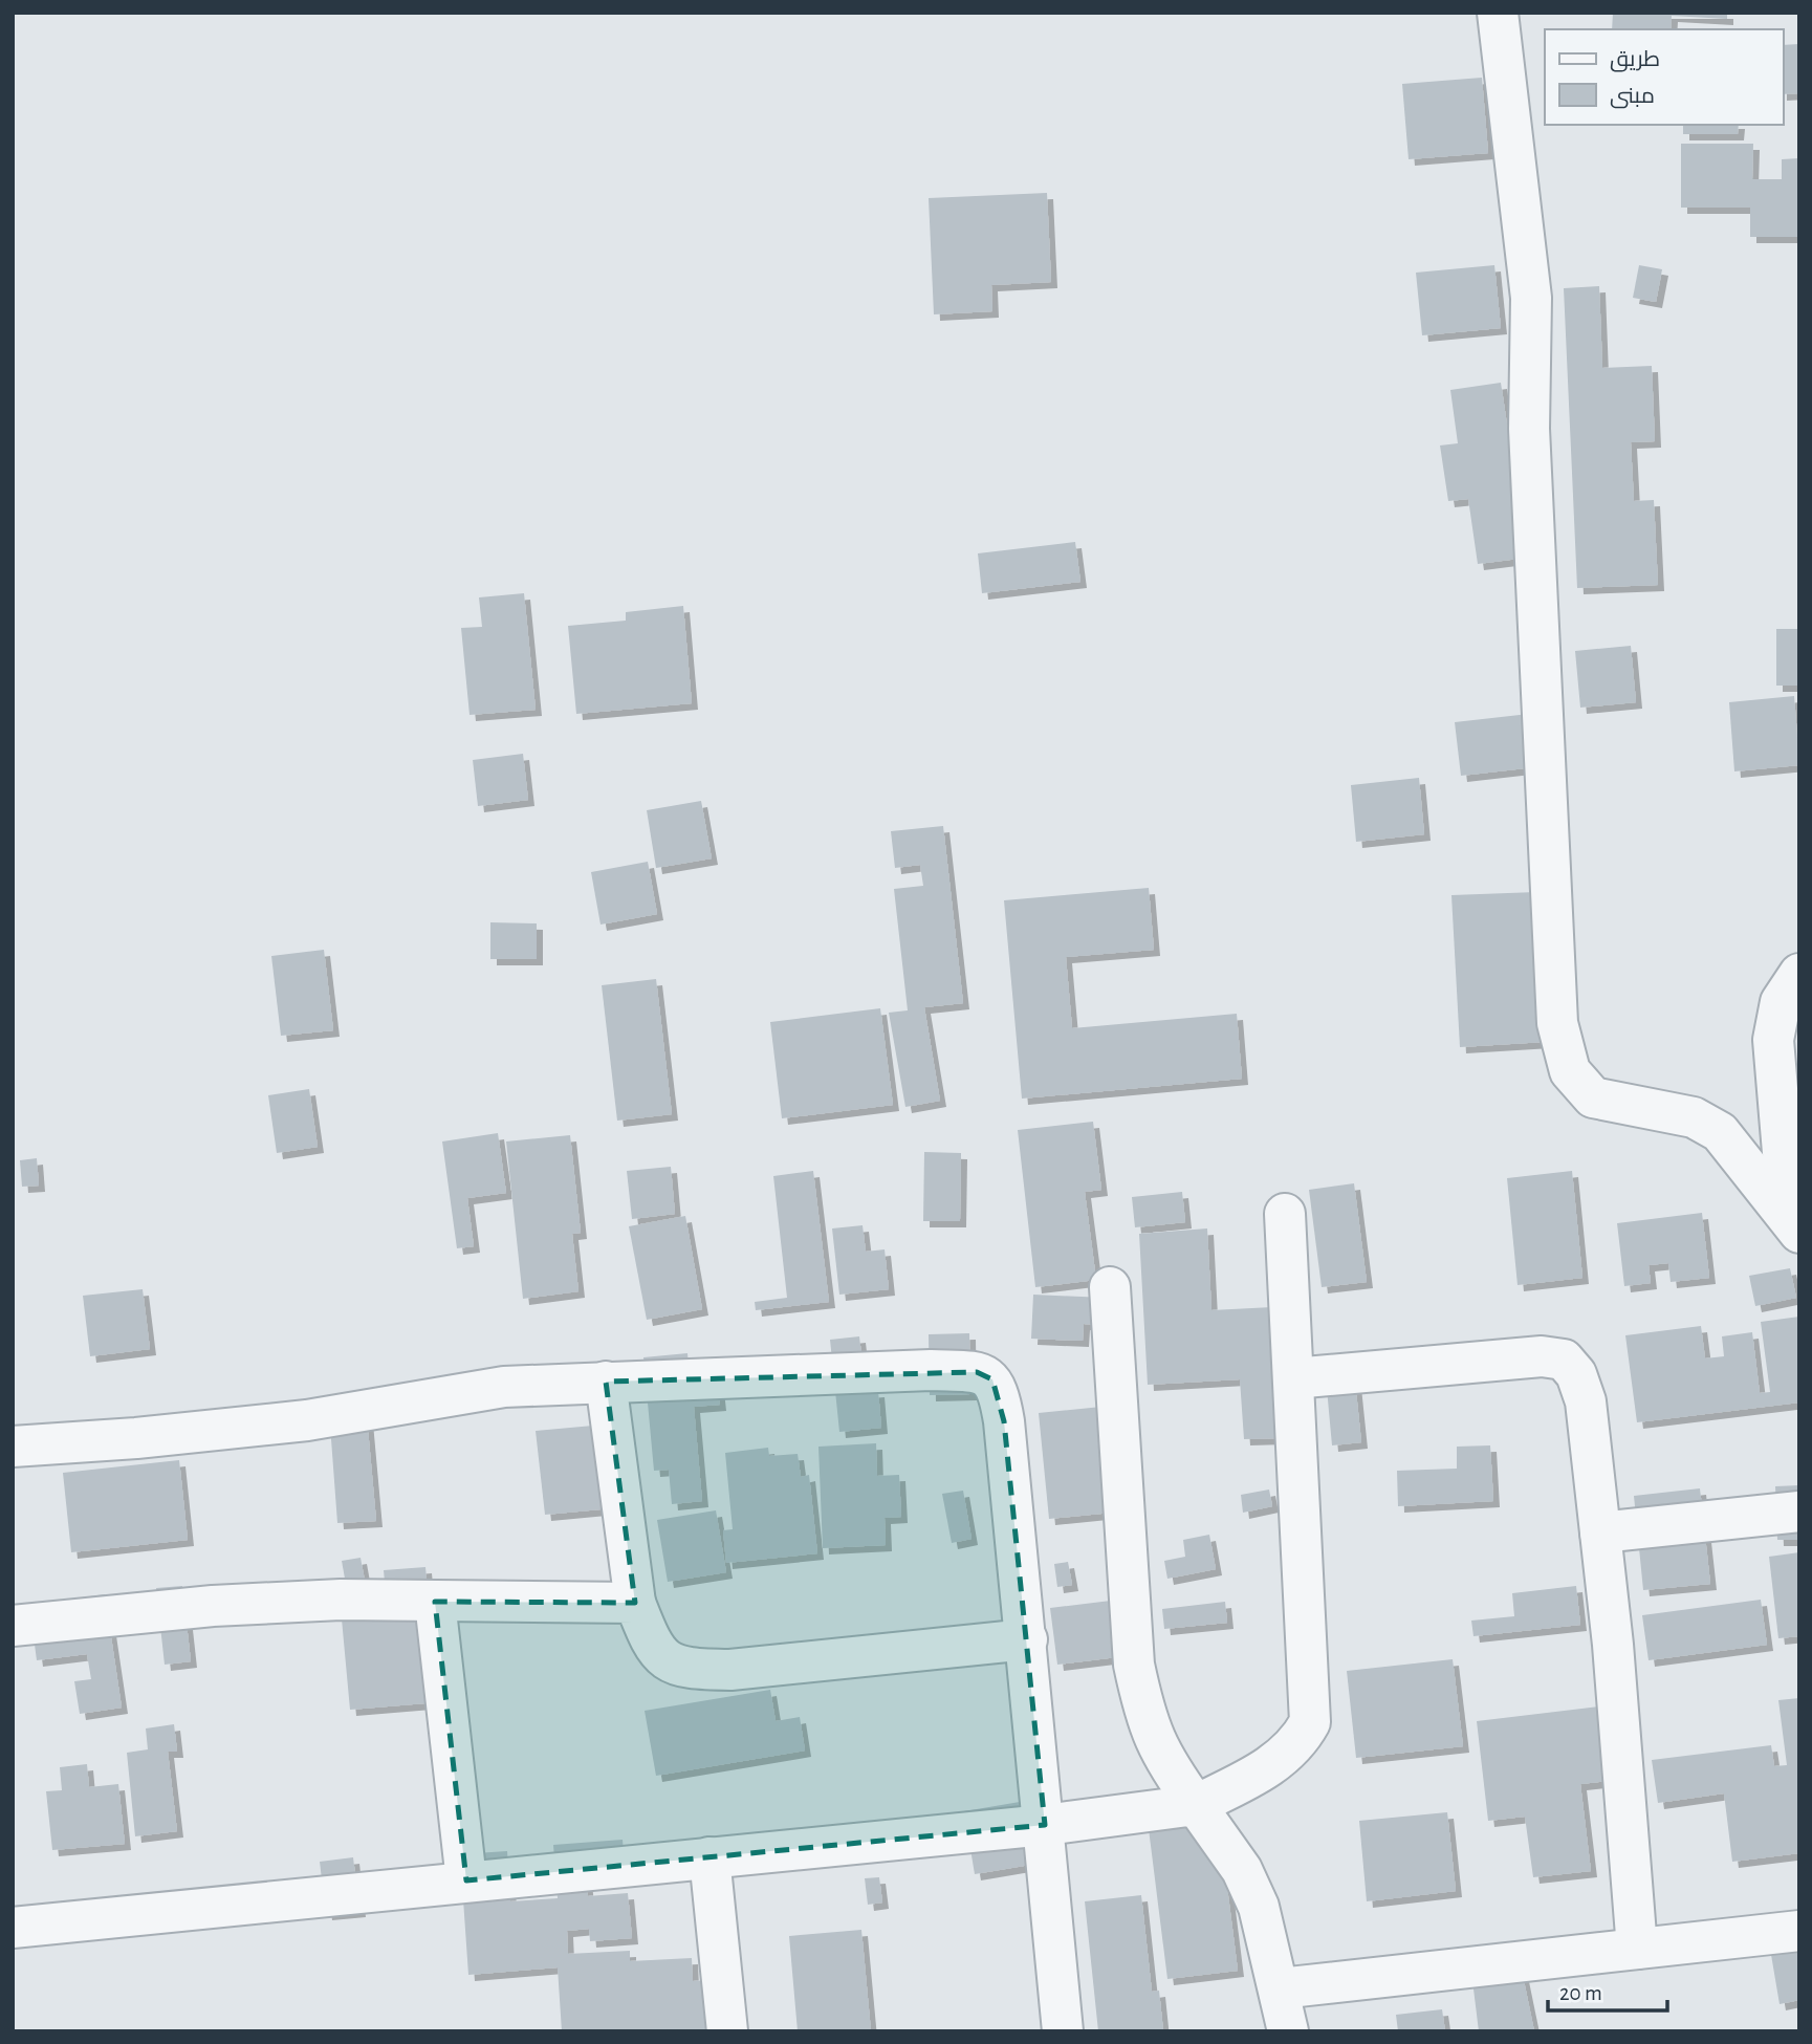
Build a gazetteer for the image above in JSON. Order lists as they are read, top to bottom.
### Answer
{
  "legend": ["طريق", "مبنى"],
  "scale_bar": "20 m"
}
